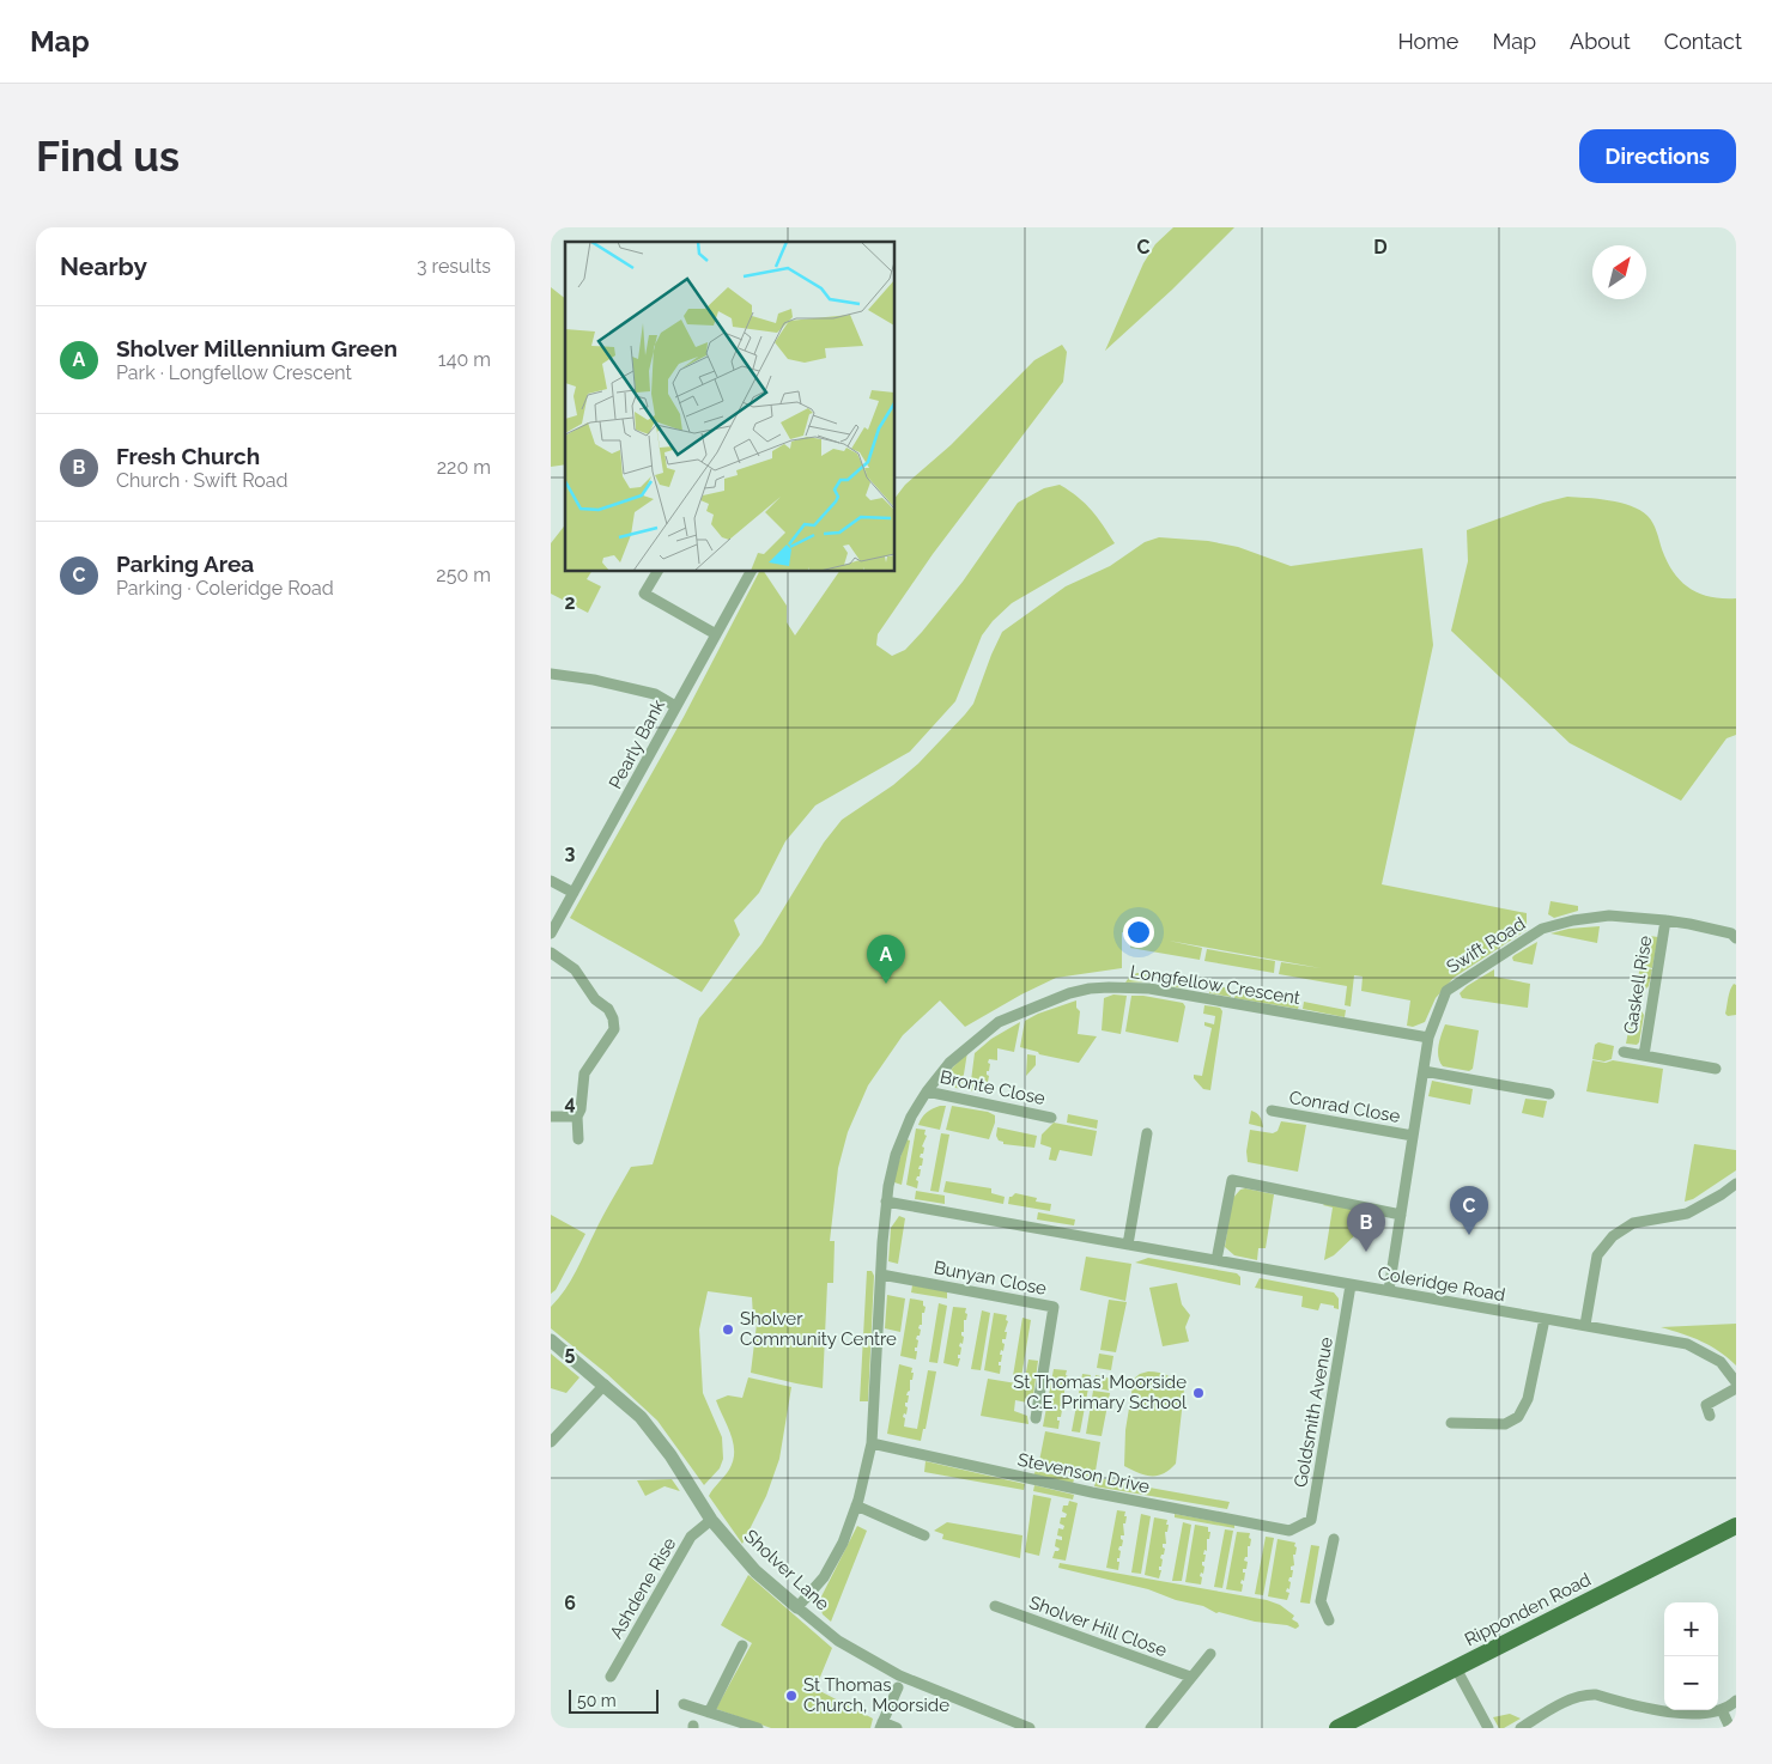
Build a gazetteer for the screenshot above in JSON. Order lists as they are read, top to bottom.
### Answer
{
  "streets": {
    "main road": ["Ripponden Road"],
    "street": [
      "Pearly Bank",
      "Swift Road",
      "Longfellow Crescent",
      "Gaskell Rise",
      "Bronte Close",
      "Conrad Close",
      "Bunyan Close",
      "Coleridge Road",
      "Goldsmith Avenue",
      "Stevenson Drive",
      "Sholver Lane",
      "Ashdene Rise",
      "Sholver Hill Close"
    ]
  },
  "crossings": [
    ["Swift Road", "Longfellow Crescent"],
    ["Swift Road", "Gaskell Rise"],
    ["Swift Road", "Conrad Close"],
    ["Swift Road", "Coleridge Road"],
    ["Longfellow Crescent", "Bronte Close"],
    ["Longfellow Crescent", "Bunyan Close"],
    ["Longfellow Crescent", "Coleridge Road"],
    ["Longfellow Crescent", "Stevenson Drive"],
    ["Longfellow Crescent", "Sholver Lane"],
    ["Coleridge Road", "Goldsmith Avenue"],
    ["Goldsmith Avenue", "Stevenson Drive"],
    ["Sholver Lane", "Ashdene Rise"]
  ],
  "places": ["Sholver Community Centre", "St Thomas' Moorside C.E. Primary School", "St Thomas Church, Moorside"],
  "scale_bar": "50 m",
  "north": "top right",
  "page": {
    "header": "Map",
    "nav": [
      "Home",
      "Map",
      "About",
      "Contact"
    ],
    "buttons": "Directions",
    "title": "Find us",
    "heading": ["Nearby", "3 results"],
    "list": [
      {
        "mark": "A",
        "name": "Sholver Millennium Green",
        "note": "Park · Longfellow Crescent",
        "value": "140 m"
      },
      {
        "mark": "B",
        "name": "Fresh Church",
        "note": "Church · Swift Road",
        "value": "220 m"
      },
      {
        "mark": "C",
        "name": "Parking Area",
        "note": "Parking · Coleridge Road",
        "value": "250 m"
      }
    ],
    "pins": ["A", "C", "B"],
    "map_buttons": ["+", "−"],
    "scale": "50 m"
  },
  "grid": {
    "columns": ["C", "D"],
    "rows": [
      "2",
      "3",
      "4",
      "5",
      "6"
    ]
  }
}
